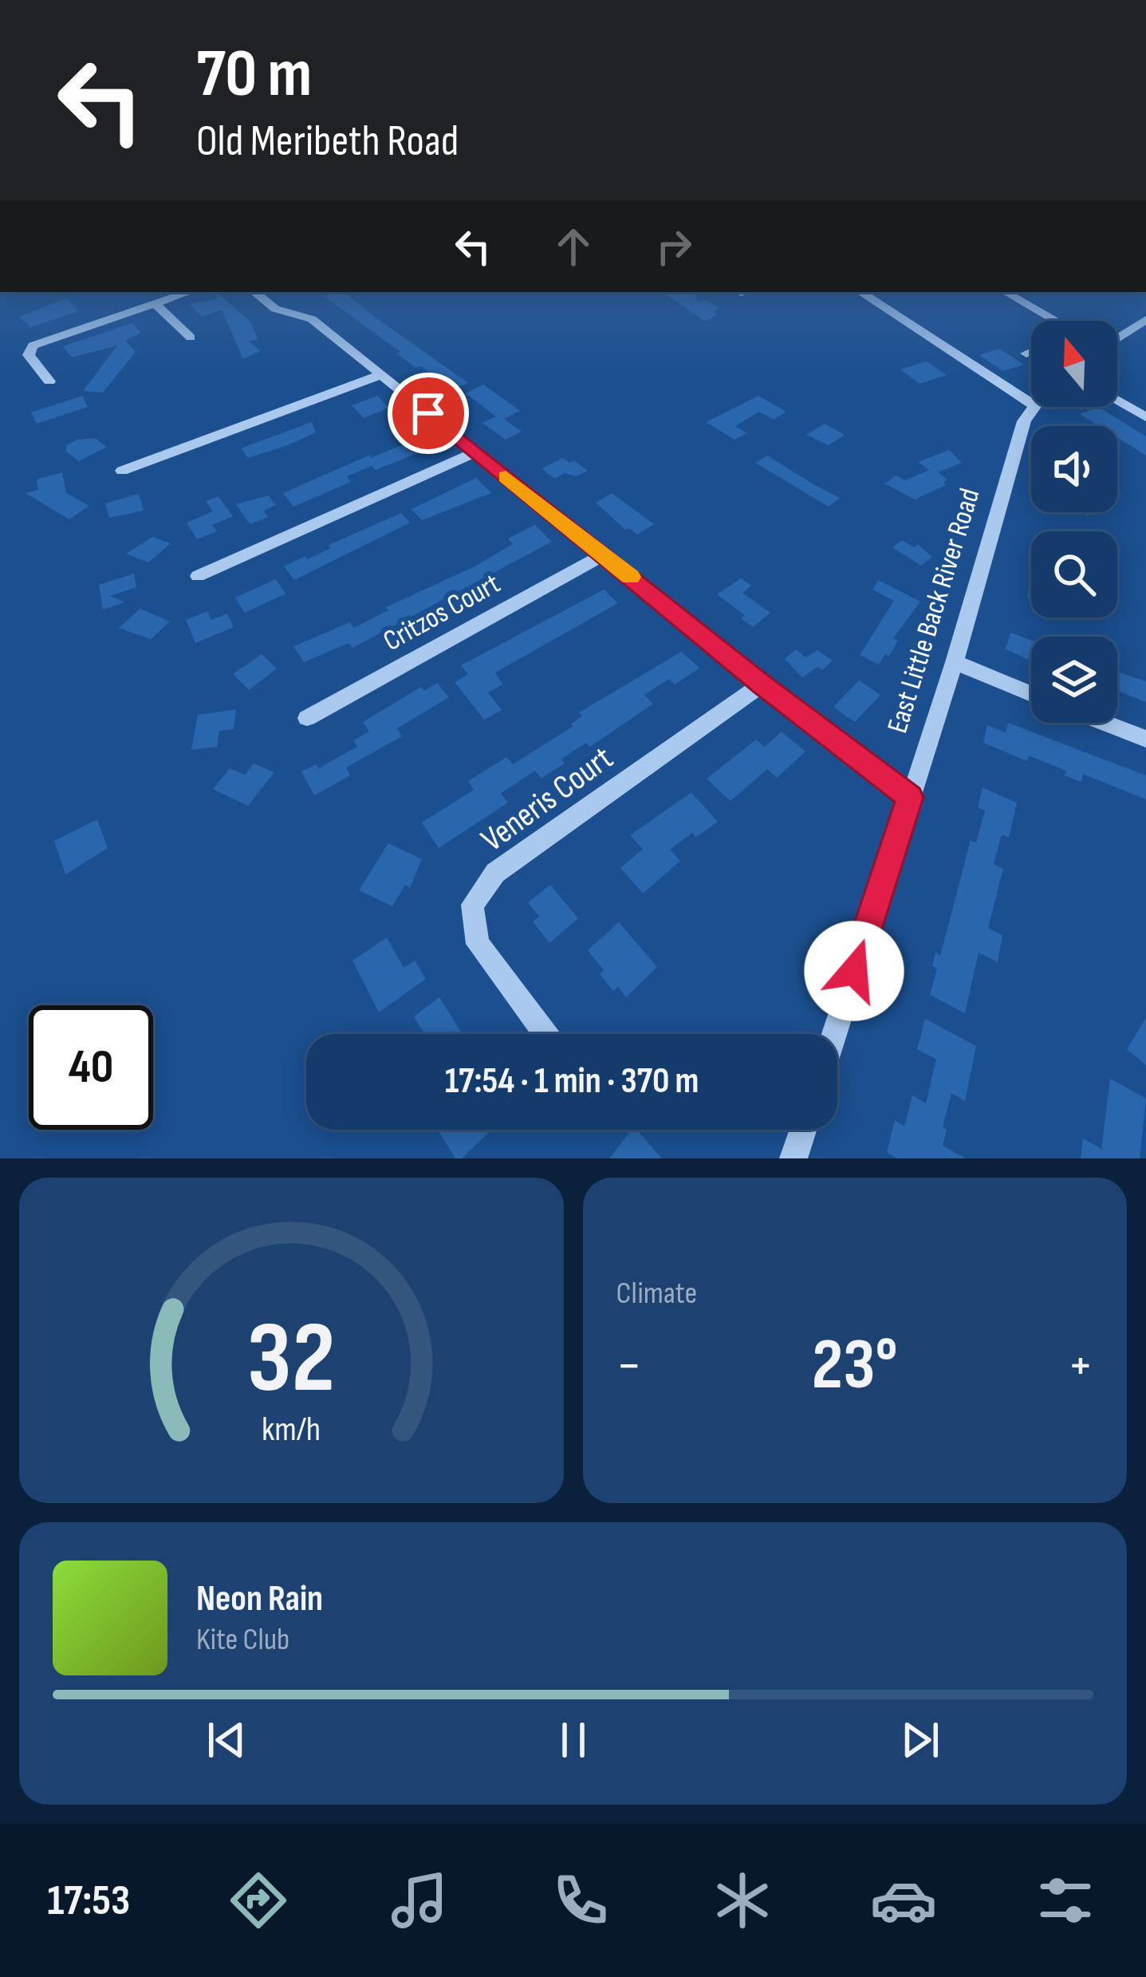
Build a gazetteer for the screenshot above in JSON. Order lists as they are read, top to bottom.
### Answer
{
  "streets": {
    "street": ["East Little Back River Road", "Critzos Court", "Veneris Court"]
  },
  "north": "top",
  "page": {
    "turn": ["70 m", "Old Meribeth Road"],
    "limit": "40",
    "trip": "17:54 · 1 min · 370 m",
    "tile": "Climate",
    "heat": ["−", "23°", "+"],
    "song": ["Neon Rain", "Kite Club"],
    "tabs": "17:53",
    "gauge": ["32", "km/h"]
  }
}
